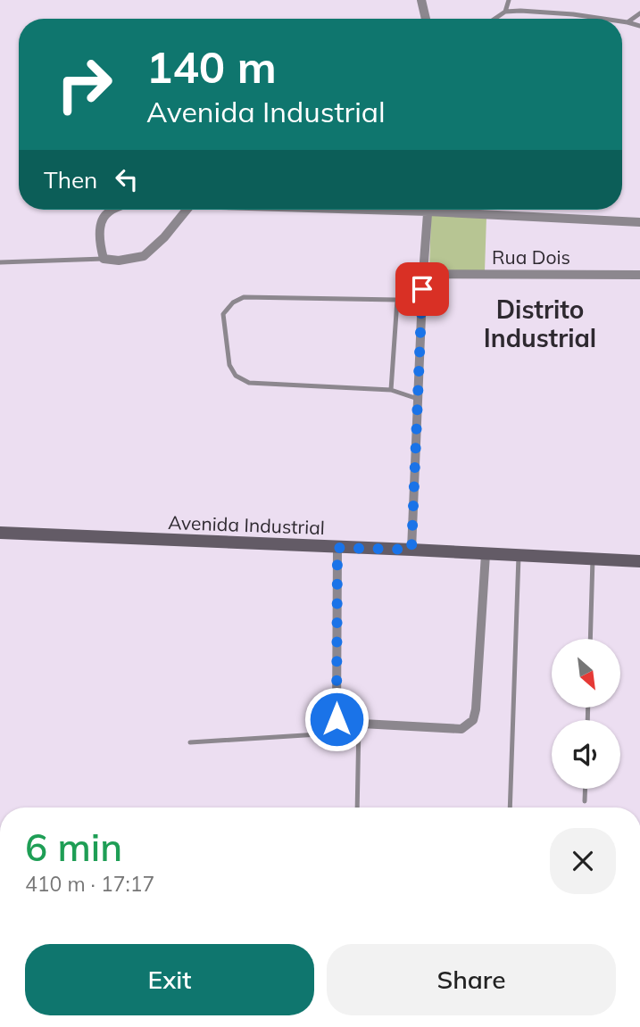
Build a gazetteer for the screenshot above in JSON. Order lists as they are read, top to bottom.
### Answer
{
  "streets": {
    "street": ["Rua Dois", "Avenida Industrial"]
  },
  "districts": ["Distrito Industrial"],
  "north": "bottom right",
  "page": {
    "turn": ["140 m", "Avenida Industrial"],
    "then": "Then",
    "heading": ["6 min", "410 m · 17:17"],
    "buttons": ["Exit", "Share"]
  }
}
